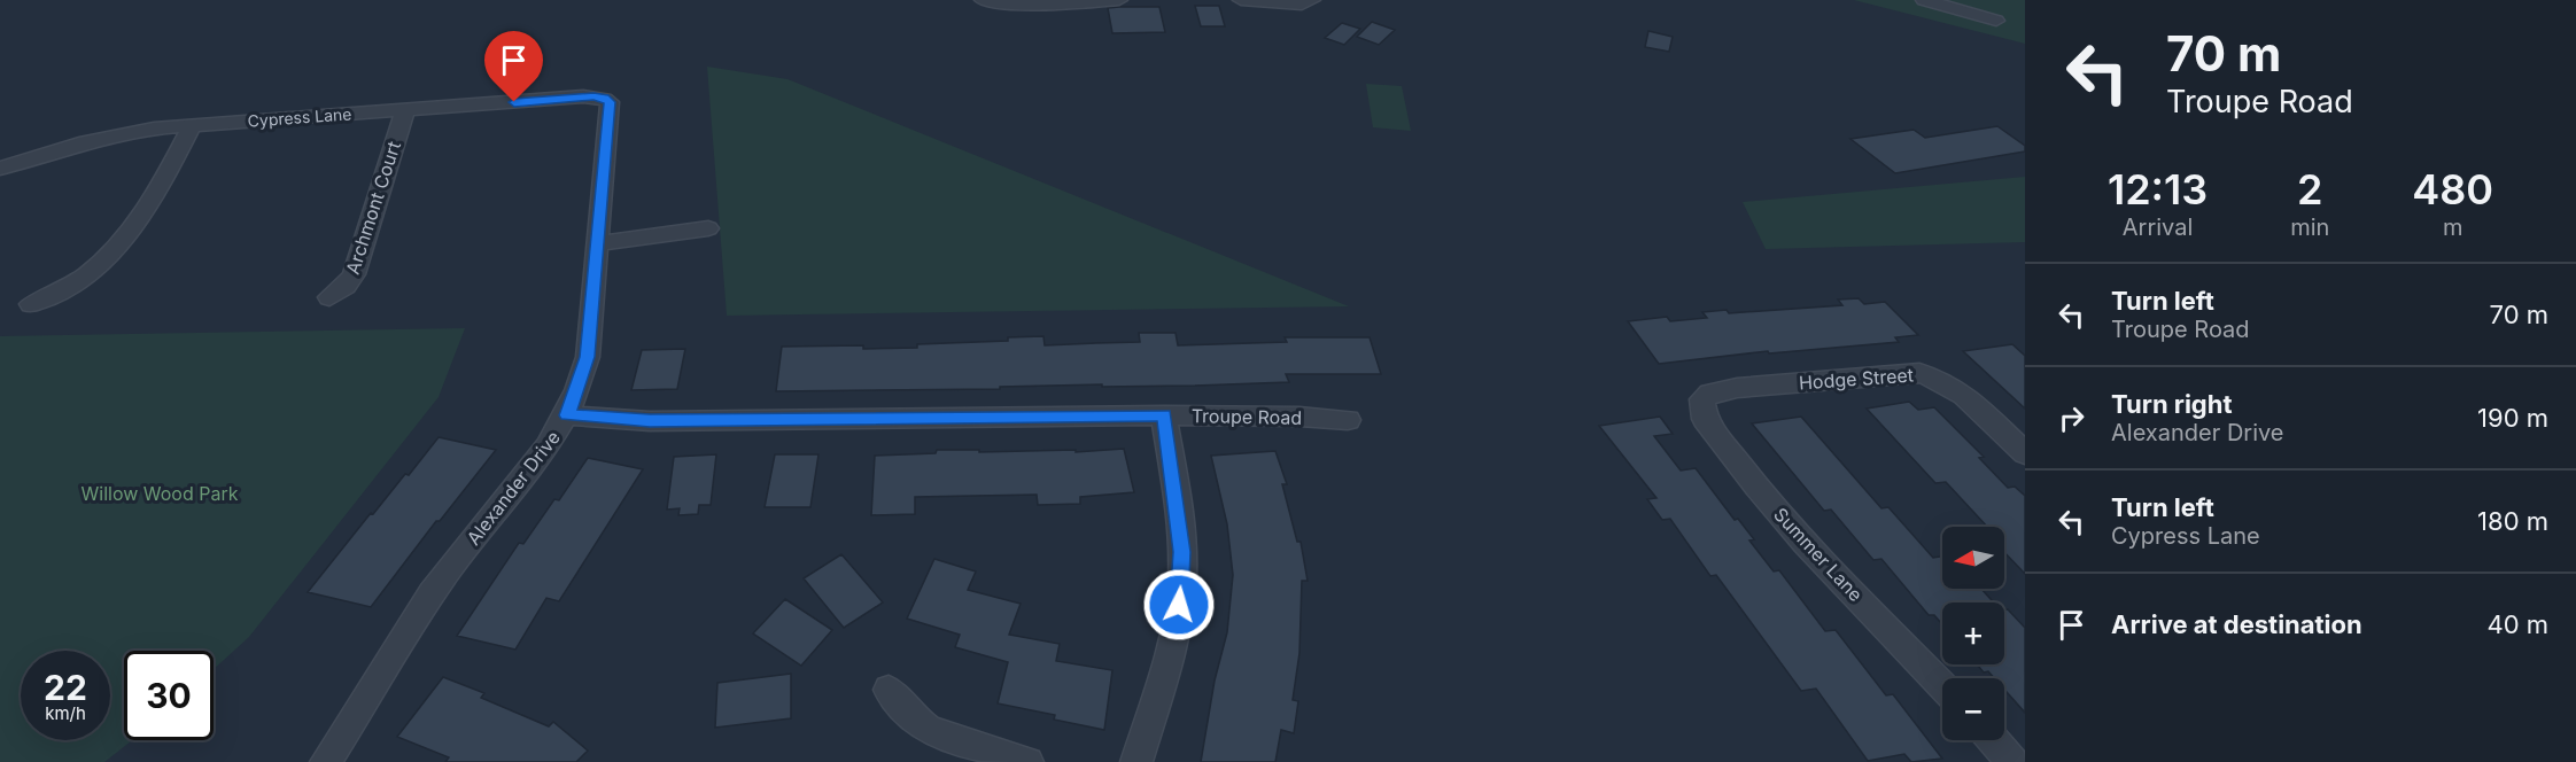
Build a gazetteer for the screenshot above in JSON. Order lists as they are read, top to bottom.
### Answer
{
  "streets": {
    "street": [
      "Cypress Lane",
      "Archmont Court",
      "Hodge Street",
      "Troupe Road",
      "Alexander Drive",
      "Summer Lane"
    ]
  },
  "crossings": [
    ["Cypress Lane", "Archmont Court"],
    ["Cypress Lane", "Alexander Drive"],
    ["Hodge Street", "Summer Lane"],
    ["Troupe Road", "Alexander Drive"]
  ],
  "parks": ["Willow Wood Park"],
  "north": "left",
  "page": {
    "turn": ["70 m", "Troupe Road"],
    "eta": [
      "12:13",
      "Arrival",
      "2",
      "min",
      "480",
      "m"
    ],
    "list": [
      {
        "name": "Turn left",
        "note": "Troupe Road",
        "value": "70 m"
      },
      {
        "name": "Turn right",
        "note": "Alexander Drive",
        "value": "190 m"
      },
      {
        "name": "Turn left",
        "note": "Cypress Lane",
        "value": "180 m"
      },
      {
        "name": "Arrive at destination",
        "value": "40 m"
      }
    ],
    "map_buttons": ["+", "−"],
    "speed": "22 km/h",
    "limit": "30"
  }
}
